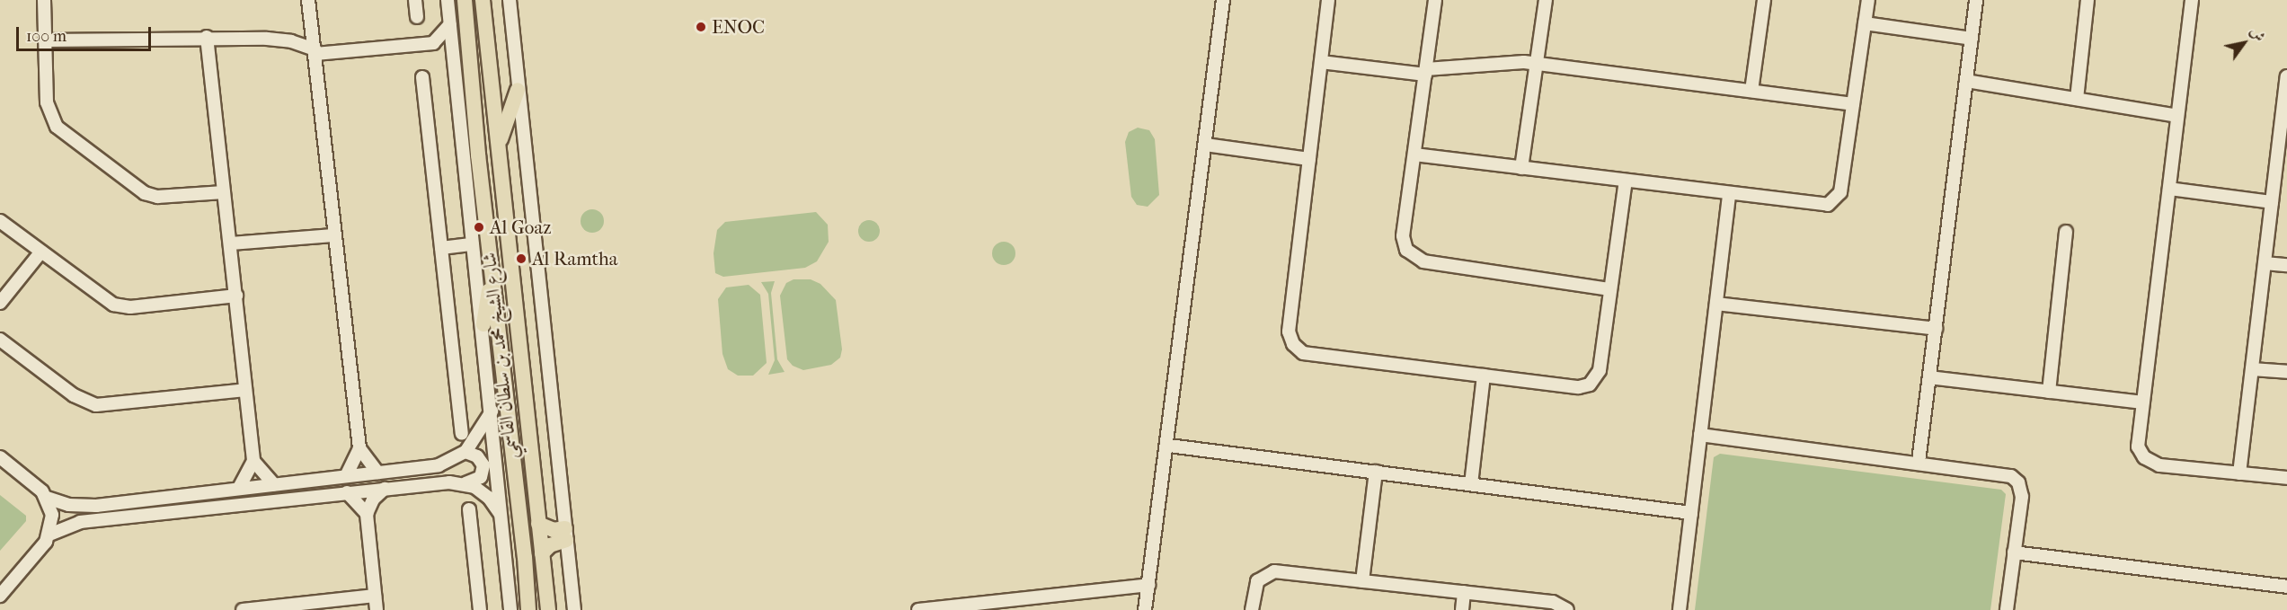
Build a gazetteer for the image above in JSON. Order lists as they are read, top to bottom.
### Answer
{
  "streets": {
    "main road": ["شارع الشيخ محمد بن سلطان القاسمي"]
  },
  "places": ["ENOC", "Al Goaz", "Al Ramtha"],
  "scale_bar": "100 m",
  "north": "top right"
}
